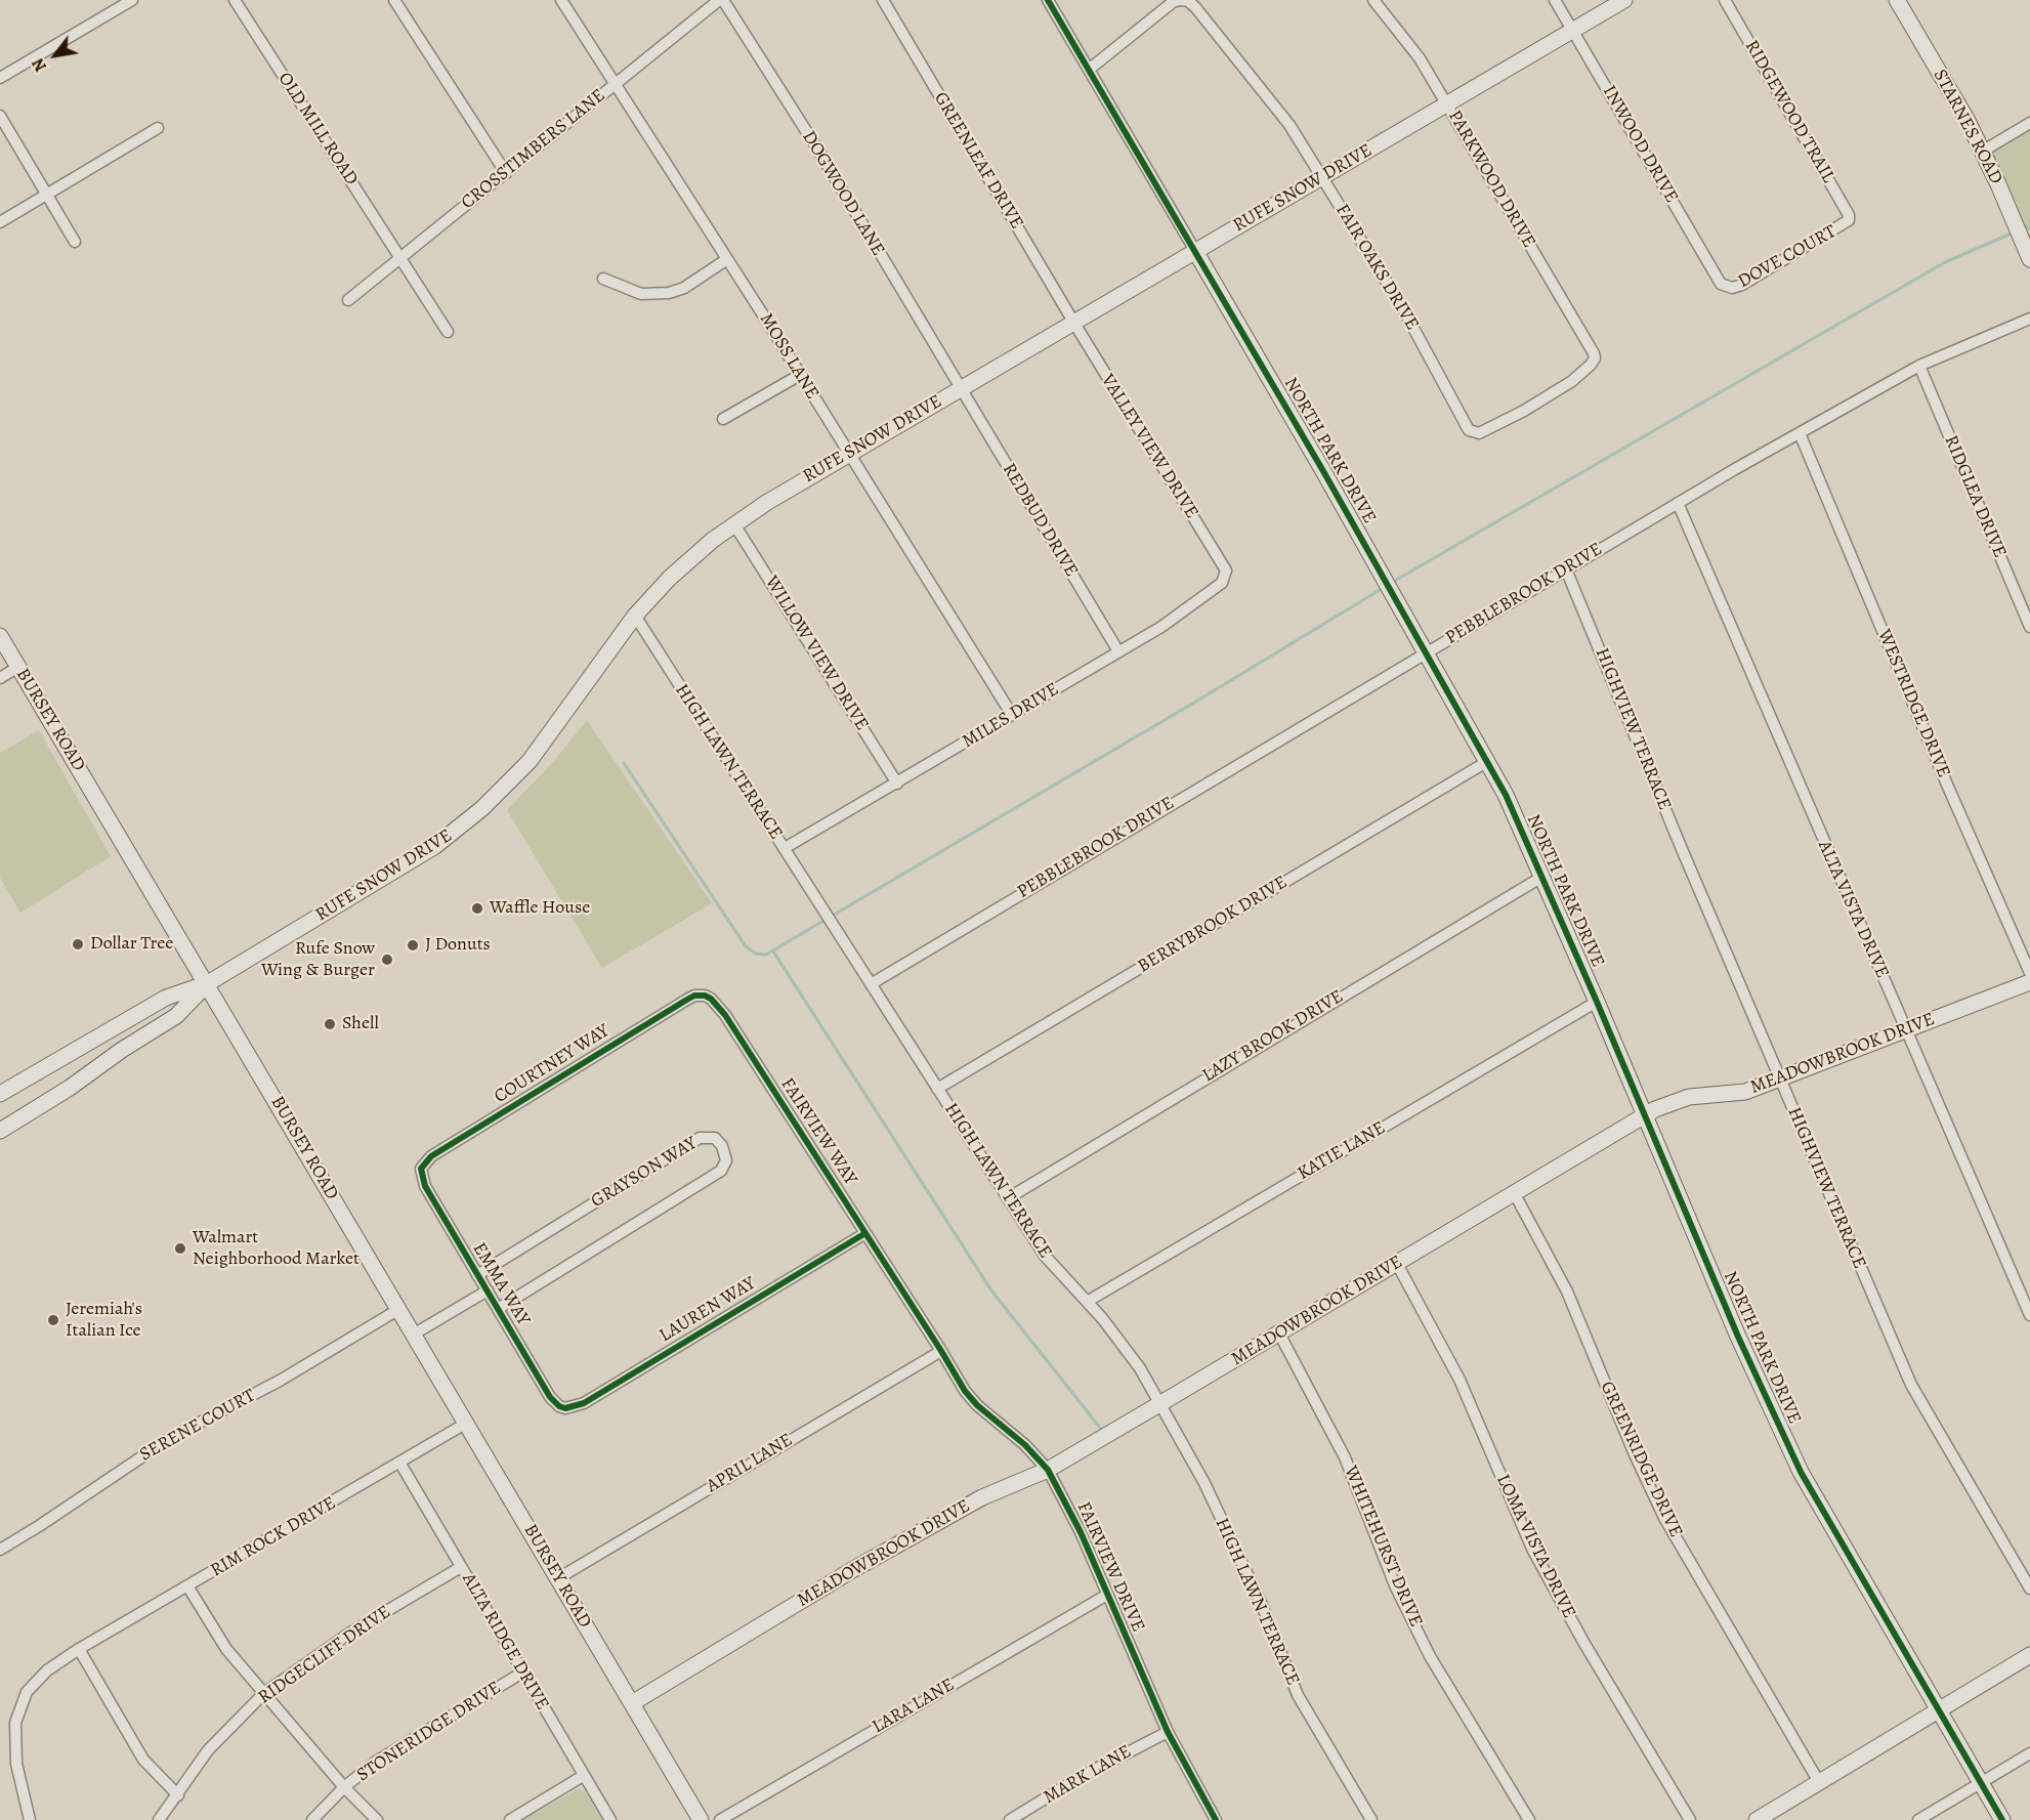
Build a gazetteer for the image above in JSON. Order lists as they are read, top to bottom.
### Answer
{
  "streets": {
    "street": [
      "RIDGEWOOD TRAIL",
      "STARNES ROAD",
      "OLD MILL ROAD",
      "INWOOD DRIVE",
      "CROSSTIMBERS LANE",
      "GREENLEAF DRIVE",
      "PARKWOOD DRIVE",
      "RUFE SNOW DRIVE",
      "DOGWOOD LANE",
      "DOVE COURT",
      "FAIR OAKS DRIVE",
      "MOSS LANE",
      "VALLEY VIEW DRIVE",
      "NORTH PARK DRIVE",
      "RIDGLEA DRIVE",
      "REDBUD DRIVE",
      "PEBBLEBROOK DRIVE",
      "WILLOW VIEW DRIVE",
      "WESTRIDGE DRIVE",
      "MILES DRIVE",
      "BURSEY ROAD",
      "HIGHVIEW TERRACE",
      "HIGH LAWN TERRACE",
      "ALTA VISTA DRIVE",
      "BERRYBROOK DRIVE",
      "LAZY BROOK DRIVE",
      "MEADOWBROOK DRIVE",
      "COURTNEY WAY",
      "FAIRVIEW WAY",
      "KATIE LANE",
      "GRAYSON WAY",
      "EMMA WAY",
      "LAUREN WAY",
      "SERENE COURT",
      "GREENRIDGE DRIVE",
      "APRIL LANE",
      "RIM ROCK DRIVE",
      "WHITEHURST DRIVE",
      "LOMA VISTA DRIVE",
      "FAIRVIEW DRIVE",
      "ALTA RIDGE DRIVE",
      "RIDGECLIFF DRIVE",
      "LARA LANE",
      "STONERIDGE DRIVE",
      "MARK LANE"
    ]
  },
  "crossings": [
    ["RIDGEWOOD TRAIL", "DOVE COURT"],
    ["OLD MILL ROAD", "CROSSTIMBERS LANE"],
    ["INWOOD DRIVE", "RUFE SNOW DRIVE"],
    ["INWOOD DRIVE", "DOVE COURT"],
    ["CROSSTIMBERS LANE", "DOGWOOD LANE"],
    ["CROSSTIMBERS LANE", "MOSS LANE"],
    ["GREENLEAF DRIVE", "RUFE SNOW DRIVE"],
    ["GREENLEAF DRIVE", "VALLEY VIEW DRIVE"],
    ["PARKWOOD DRIVE", "RUFE SNOW DRIVE"],
    ["PARKWOOD DRIVE", "FAIR OAKS DRIVE"],
    ["RUFE SNOW DRIVE", "DOGWOOD LANE"],
    ["RUFE SNOW DRIVE", "FAIR OAKS DRIVE"],
    ["RUFE SNOW DRIVE", "MOSS LANE"],
    ["RUFE SNOW DRIVE", "VALLEY VIEW DRIVE"],
    ["RUFE SNOW DRIVE", "NORTH PARK DRIVE"],
    ["RUFE SNOW DRIVE", "REDBUD DRIVE"],
    ["RUFE SNOW DRIVE", "WILLOW VIEW DRIVE"],
    ["RUFE SNOW DRIVE", "BURSEY ROAD"],
    ["RUFE SNOW DRIVE", "HIGH LAWN TERRACE"],
    ["DOGWOOD LANE", "REDBUD DRIVE"],
    ["FAIR OAKS DRIVE", "NORTH PARK DRIVE"],
    ["MOSS LANE", "MILES DRIVE"],
    ["VALLEY VIEW DRIVE", "MILES DRIVE"],
    ["NORTH PARK DRIVE", "PEBBLEBROOK DRIVE"],
    ["NORTH PARK DRIVE", "BERRYBROOK DRIVE"],
    ["NORTH PARK DRIVE", "LAZY BROOK DRIVE"],
    ["NORTH PARK DRIVE", "MEADOWBROOK DRIVE"],
    ["NORTH PARK DRIVE", "KATIE LANE"],
    ["RIDGLEA DRIVE", "PEBBLEBROOK DRIVE"],
    ["REDBUD DRIVE", "MILES DRIVE"],
    ["PEBBLEBROOK DRIVE", "WESTRIDGE DRIVE"],
    ["PEBBLEBROOK DRIVE", "HIGHVIEW TERRACE"],
    ["PEBBLEBROOK DRIVE", "HIGH LAWN TERRACE"],
    ["PEBBLEBROOK DRIVE", "ALTA VISTA DRIVE"],
    ["WILLOW VIEW DRIVE", "MILES DRIVE"],
    ["MILES DRIVE", "HIGH LAWN TERRACE"],
    ["BURSEY ROAD", "MEADOWBROOK DRIVE"],
    ["BURSEY ROAD", "SERENE COURT"],
    ["BURSEY ROAD", "APRIL LANE"],
    ["BURSEY ROAD", "RIM ROCK DRIVE"],
    ["HIGHVIEW TERRACE", "MEADOWBROOK DRIVE"],
    ["HIGH LAWN TERRACE", "BERRYBROOK DRIVE"],
    ["HIGH LAWN TERRACE", "LAZY BROOK DRIVE"],
    ["HIGH LAWN TERRACE", "MEADOWBROOK DRIVE"],
    ["HIGH LAWN TERRACE", "KATIE LANE"],
    ["ALTA VISTA DRIVE", "MEADOWBROOK DRIVE"],
    ["MEADOWBROOK DRIVE", "GREENRIDGE DRIVE"],
    ["MEADOWBROOK DRIVE", "WHITEHURST DRIVE"],
    ["MEADOWBROOK DRIVE", "LOMA VISTA DRIVE"],
    ["MEADOWBROOK DRIVE", "FAIRVIEW DRIVE"],
    ["COURTNEY WAY", "FAIRVIEW WAY"],
    ["COURTNEY WAY", "EMMA WAY"],
    ["FAIRVIEW WAY", "LAUREN WAY"],
    ["FAIRVIEW WAY", "FAIRVIEW DRIVE"],
    ["GRAYSON WAY", "EMMA WAY"],
    ["EMMA WAY", "LAUREN WAY"],
    ["APRIL LANE", "FAIRVIEW DRIVE"],
    ["RIM ROCK DRIVE", "ALTA RIDGE DRIVE"],
    ["FAIRVIEW DRIVE", "LARA LANE"],
    ["FAIRVIEW DRIVE", "MARK LANE"],
    ["ALTA RIDGE DRIVE", "RIDGECLIFF DRIVE"],
    ["ALTA RIDGE DRIVE", "STONERIDGE DRIVE"]
  ],
  "places": [
    "Waffle House",
    "Dollar Tree",
    "J Donuts",
    "Rufe Snow Wing & Burger",
    "Shell",
    "Walmart Neighborhood Market",
    "Jeremiah's Italian Ice"
  ],
  "north": "bottom left"
}
